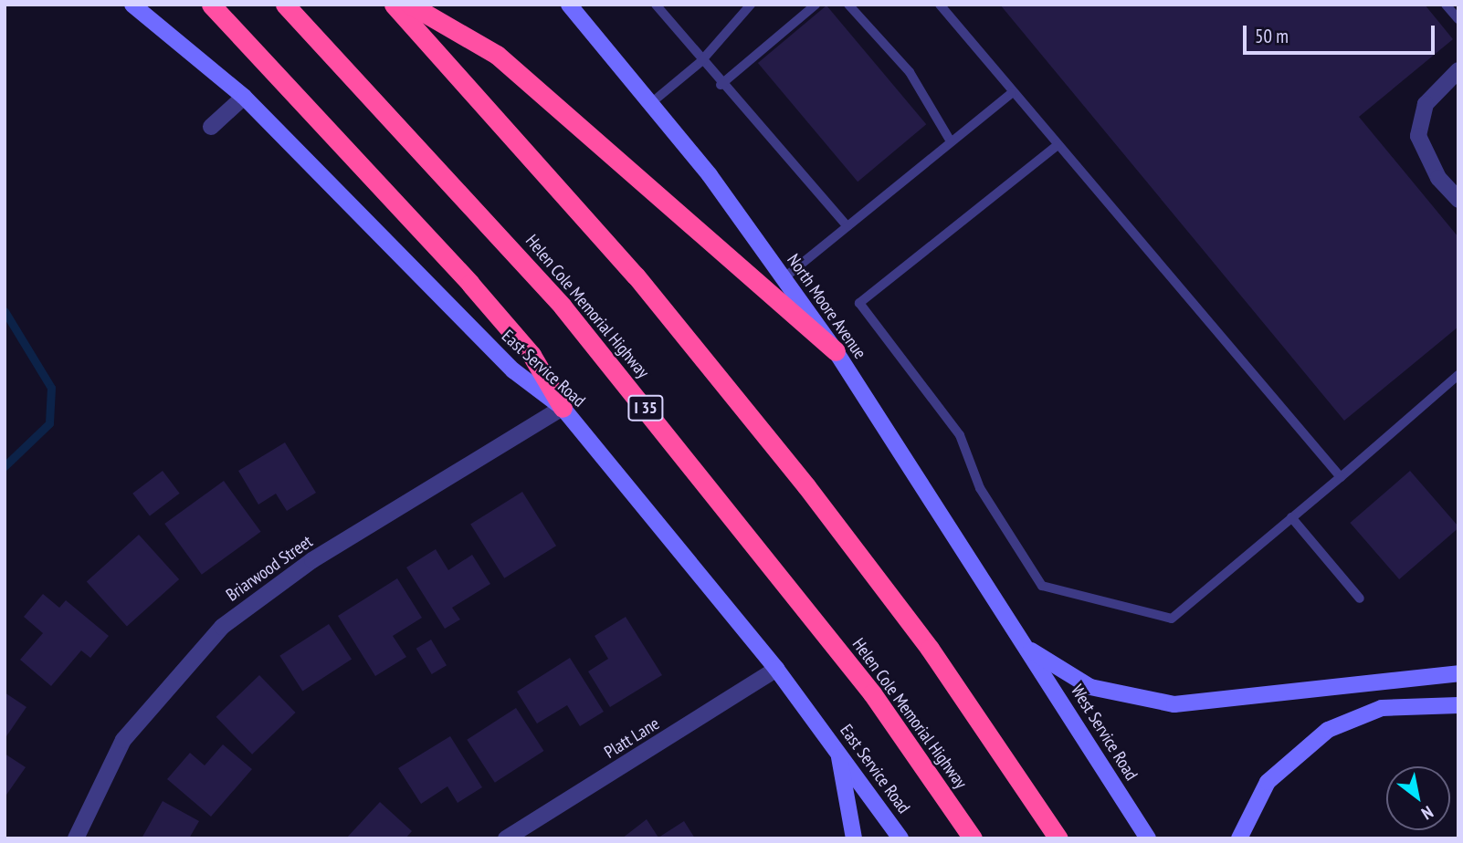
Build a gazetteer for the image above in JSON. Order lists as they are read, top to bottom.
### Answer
{
  "streets": {
    "highway": ["Helen Cole Memorial Highway", "I 35"],
    "main road": ["North Moore Avenue", "East Service Road", "West Service Road"],
    "street": ["Briarwood Street", "Platt Lane"]
  },
  "crossings": [
    ["North Moore Avenue", "West Service Road"],
    ["East Service Road", "Briarwood Street"],
    ["East Service Road", "Platt Lane"]
  ],
  "scale_bar": "50 m",
  "north": "bottom right"
}
